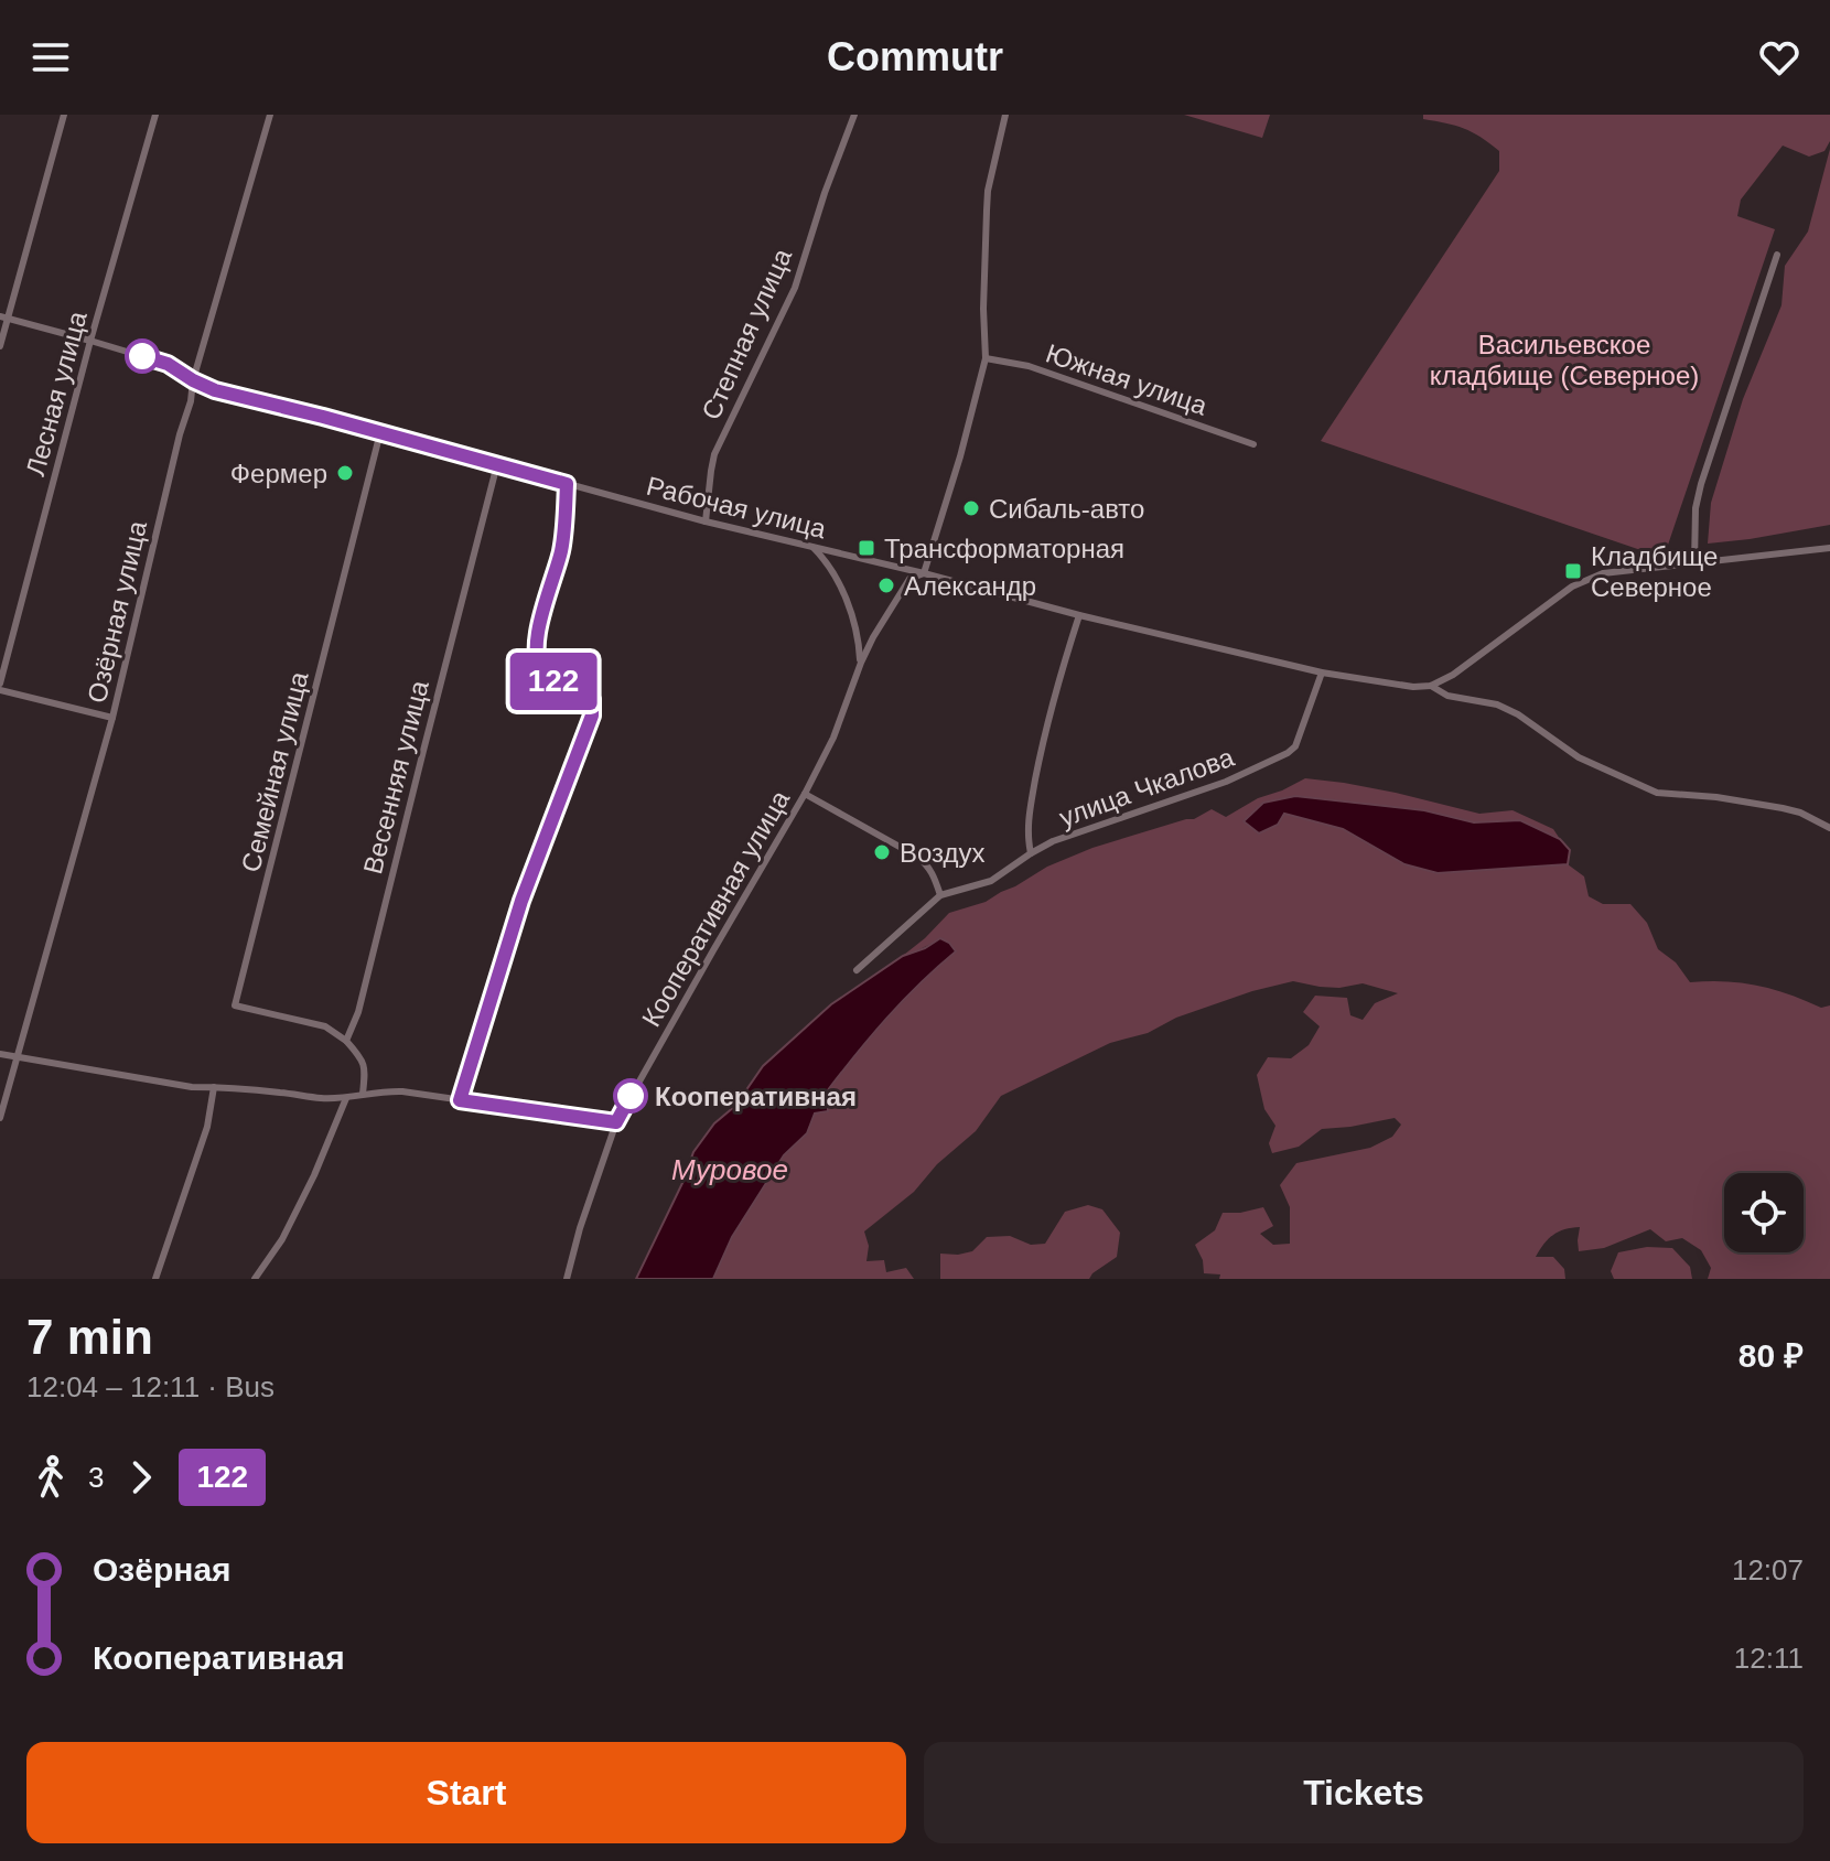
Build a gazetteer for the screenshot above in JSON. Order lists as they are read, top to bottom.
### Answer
{
  "streets": {
    "street": [
      "Степная улица",
      "Южная улица",
      "Лесная улица",
      "Рабочая улица",
      "Озёрная улица",
      "Семейная улица",
      "Весенняя улица",
      "улица Чкалова",
      "Кооперативная улица"
    ]
  },
  "crossings": [
    ["Степная улица", "Рабочая улица"],
    ["Лесная улица", "Рабочая улица"],
    ["Рабочая улица", "Озёрная улица"],
    ["Рабочая улица", "Семейная улица"],
    ["Рабочая улица", "Весенняя улица"],
    ["Рабочая улица", "улица Чкалова"],
    ["Рабочая улица", "Кооперативная улица"],
    ["Семейная улица", "Весенняя улица"]
  ],
  "water": ["Муровое"],
  "parks": ["Васильевское кладбище (Северное)"],
  "places": {
    "other": [
      "Фермер",
      "Сибаль-авто",
      "Александр",
      "Воздух",
      "Кооперативная"
    ],
    "transit": ["Трансформаторная", "Кладбище Северное"]
  },
  "lines": ["bus line 122"],
  "page": {
    "header": "Commutr",
    "on_map": "122",
    "heading": ["7 min", "12:04 – 12:11 · Bus", "80 ₽"],
    "legs": ["3", "122"],
    "list": [
      {
        "name": "Озёрная",
        "value": "12:07"
      },
      {
        "name": "Кооперативная",
        "value": "12:11"
      }
    ],
    "buttons": ["Start", "Tickets"]
  }
}
